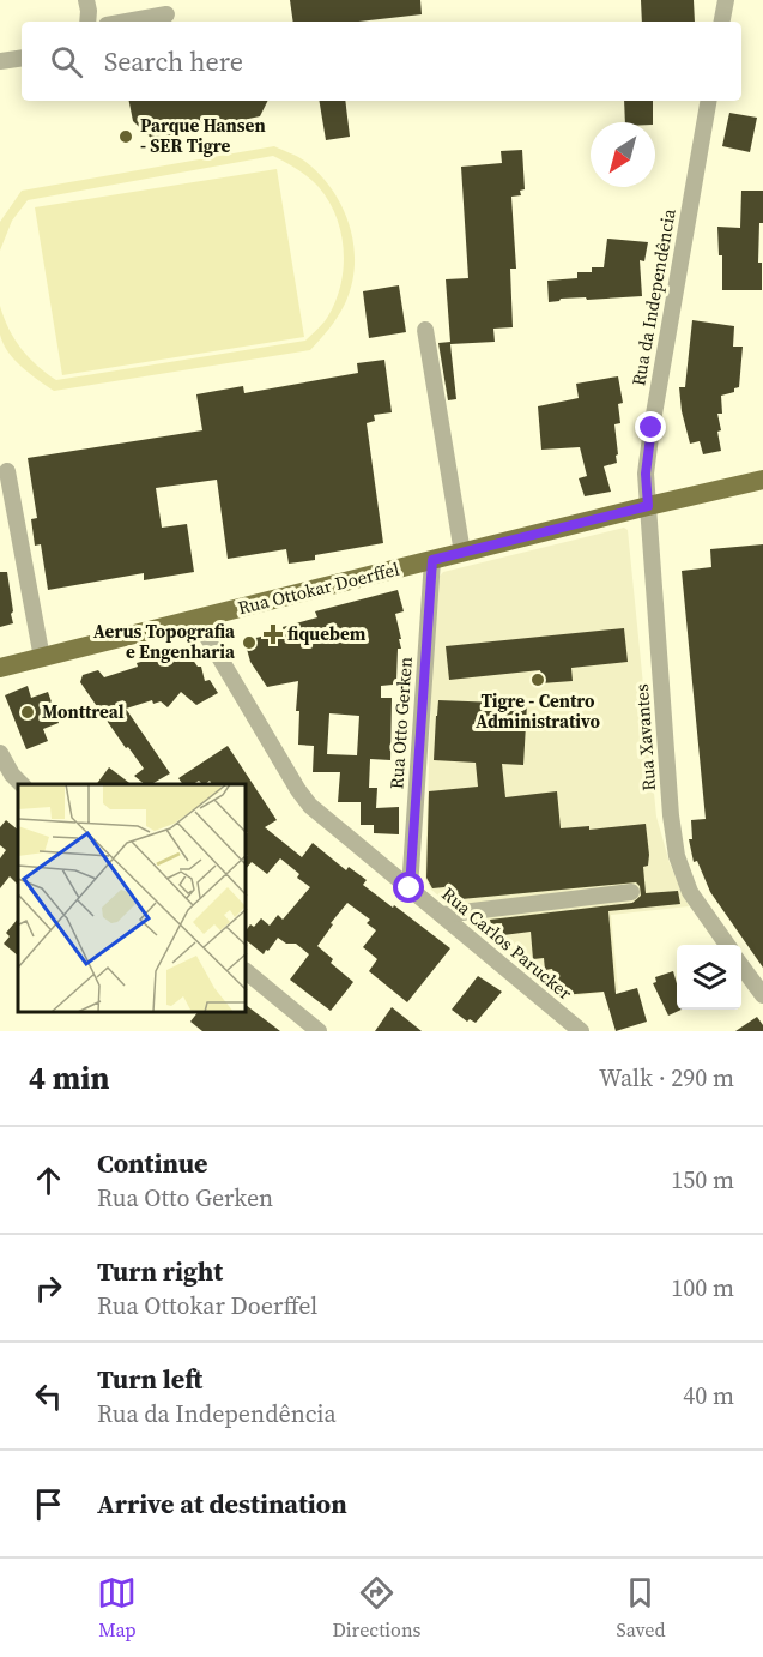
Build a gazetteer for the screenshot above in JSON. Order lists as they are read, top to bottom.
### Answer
{
  "streets": {
    "main road": ["Rua Ottokar Doerffel"],
    "street": [
      "Rua da Independência",
      "Rua Otto Gerken",
      "Rua Xavantes",
      "Rua Carlos Parucker"
    ]
  },
  "crossings": [
    ["Rua da Independência", "Rua Ottokar Doerffel"],
    ["Rua da Independência", "Rua Xavantes"],
    ["Rua Ottokar Doerffel", "Rua Otto Gerken"],
    ["Rua Ottokar Doerffel", "Rua Xavantes"],
    ["Rua Ottokar Doerffel", "Rua Carlos Parucker"],
    ["Rua Otto Gerken", "Rua Carlos Parucker"]
  ],
  "places": {
    "other": [
      "Parque Hansen - SER Tigre",
      "Aerus Topografia e Engenharia",
      "Tigre - Centro Administrativo",
      "Monttreal"
    ],
    "health": ["fiquebem"]
  },
  "north": "bottom left",
  "page": {
    "search": "Search here",
    "heading": ["4 min", "Walk · 290 m"],
    "list": [
      ["Continue", "Rua Otto Gerken", "150 m"],
      ["Turn right", "Rua Ottokar Doerffel", "100 m"],
      ["Turn left", "Rua da Independência", "40 m"],
      "Arrive at destination"
    ],
    "nav": ["Map", "Directions", "Saved"]
  }
}
